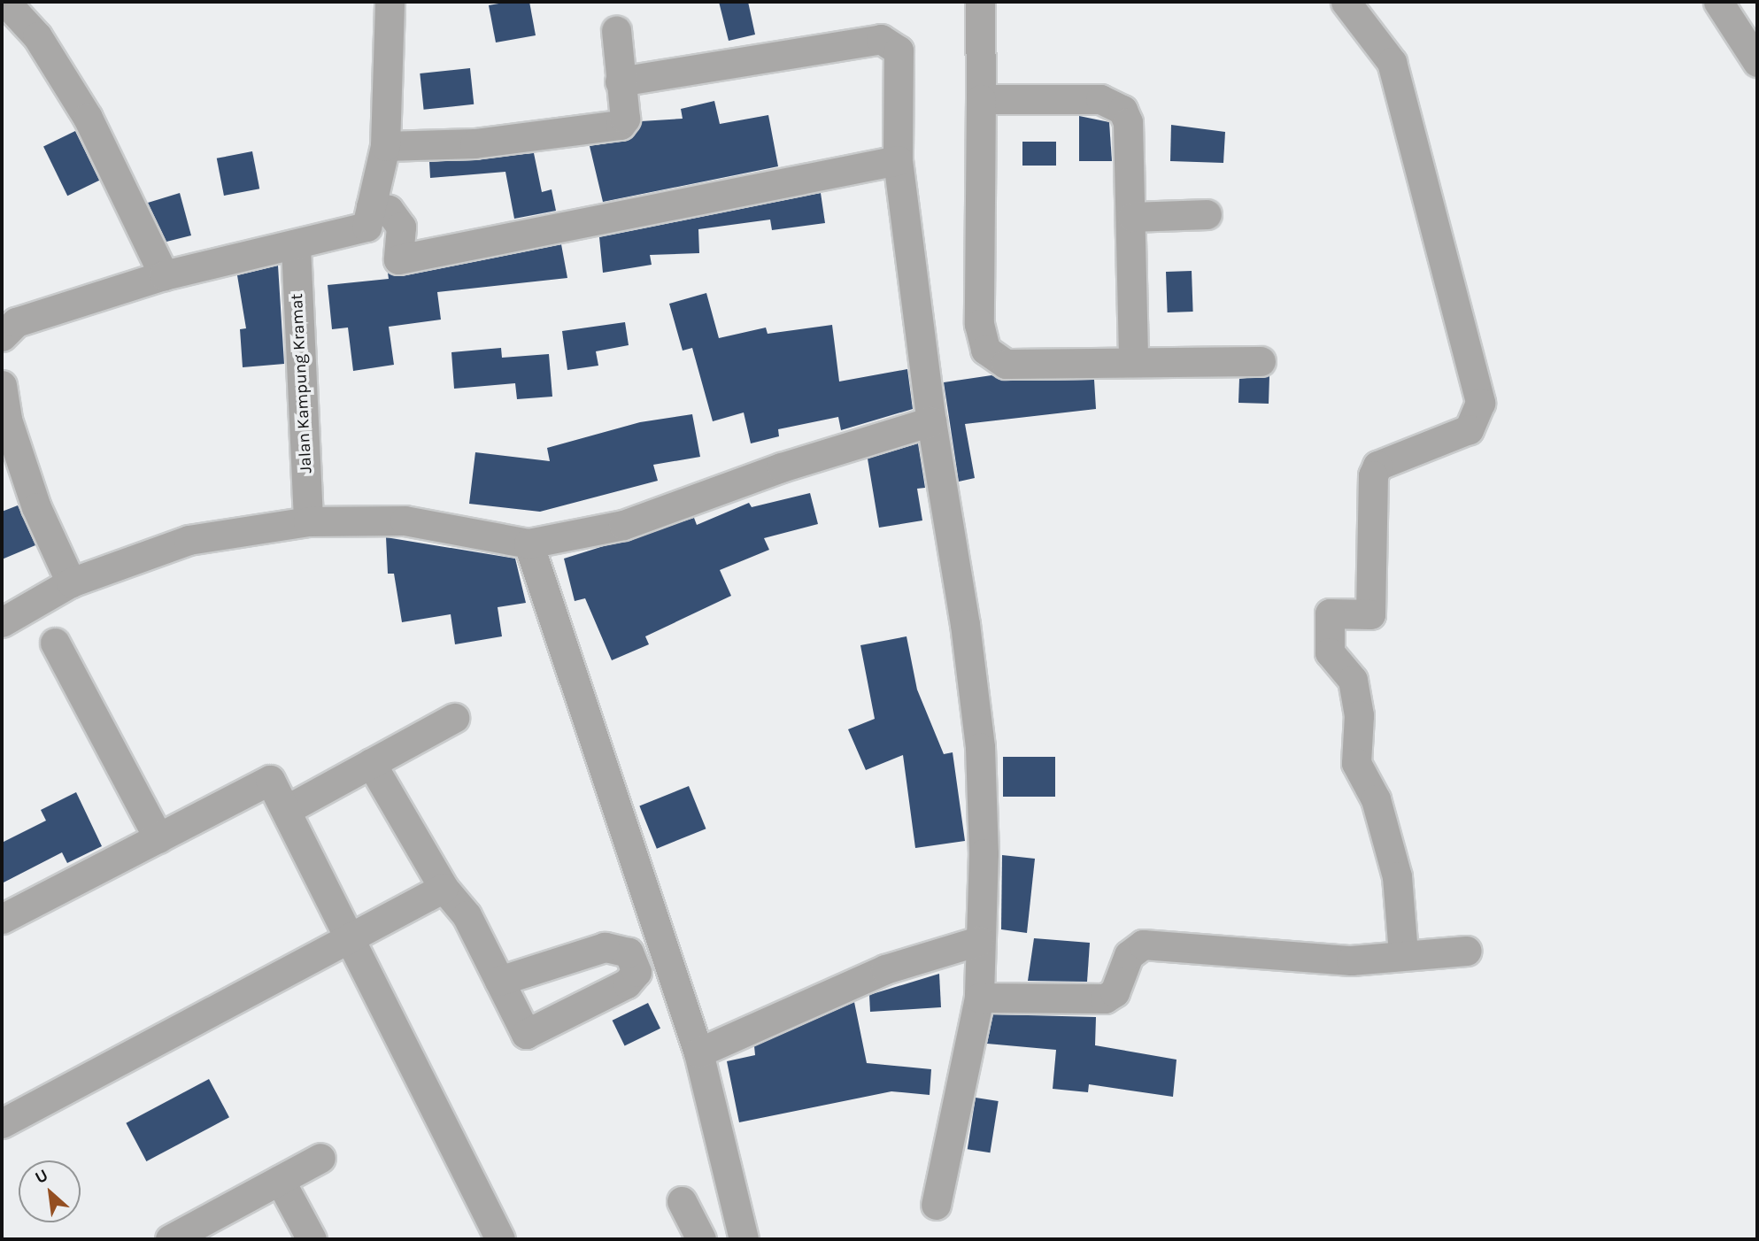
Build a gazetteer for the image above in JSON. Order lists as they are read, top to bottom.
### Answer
{
  "streets": {
    "street": ["Jalan Kampung Kramat"]
  },
  "north": "top left"
}
